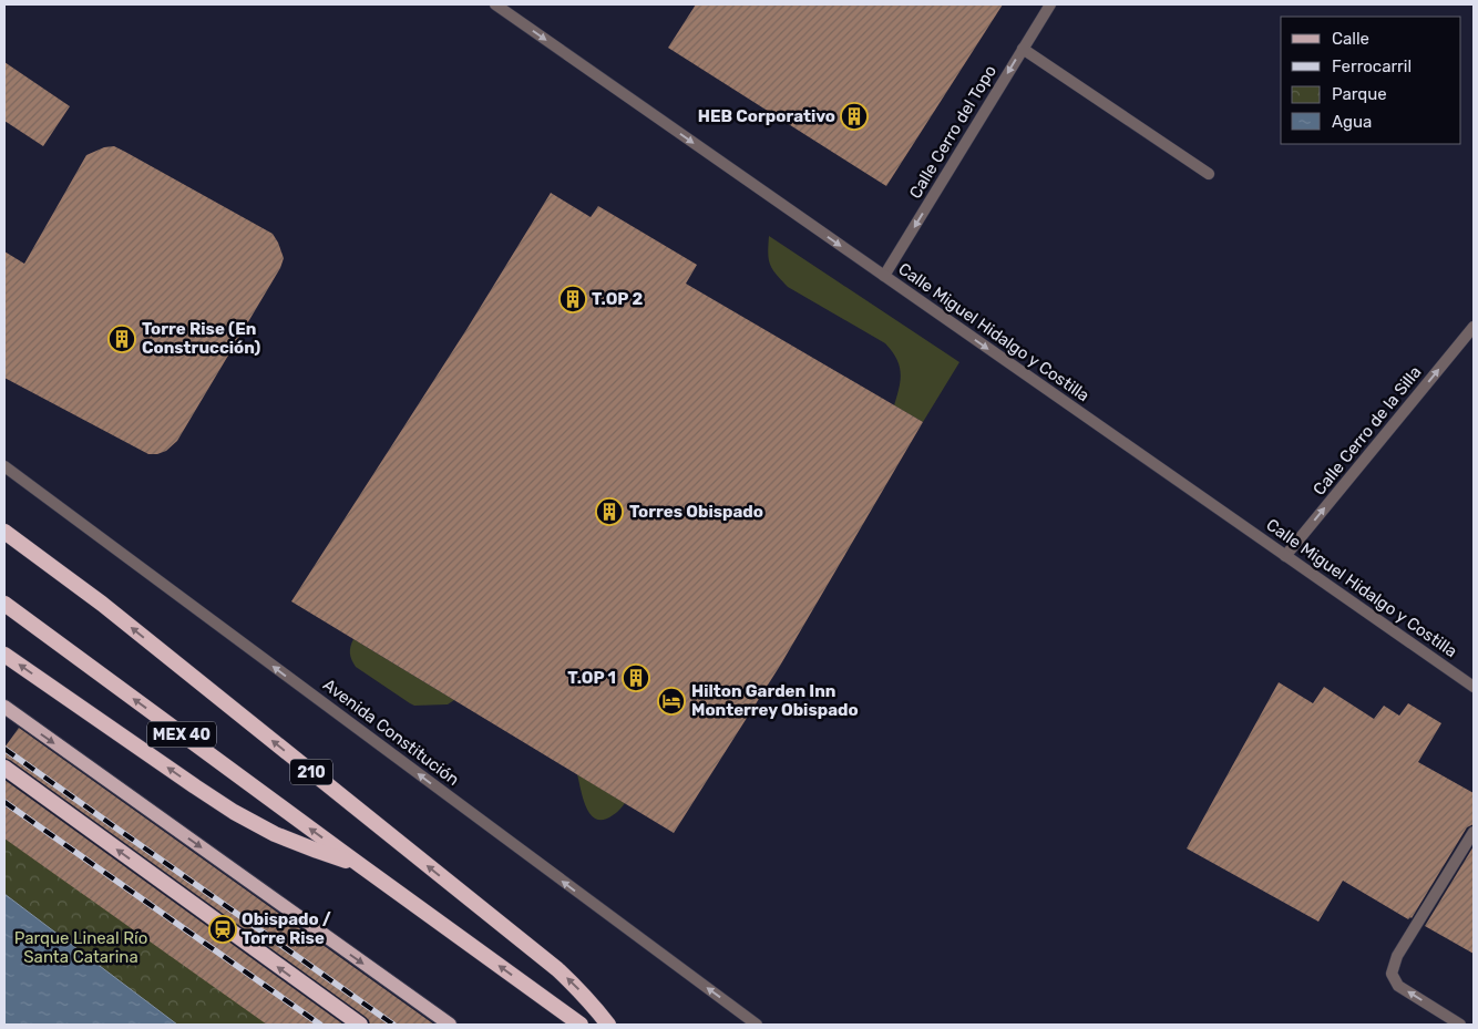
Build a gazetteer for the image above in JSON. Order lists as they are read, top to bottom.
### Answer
{
  "streets": {
    "highway": ["MEX 40", "210"],
    "street": [
      "Calle Cerro del Topo",
      "Calle Miguel Hidalgo y Costilla",
      "Calle Cerro de la Silla",
      "Avenida Constitución"
    ]
  },
  "crossings": [
    ["Calle Cerro del Topo", "Calle Miguel Hidalgo y Costilla"],
    ["Calle Miguel Hidalgo y Costilla", "Calle Cerro de la Silla"]
  ],
  "one_way": [
    "Calle Cerro del Topo",
    "Calle Miguel Hidalgo y Costilla",
    "Calle Cerro de la Silla",
    "Avenida Constitución"
  ],
  "parks": ["Parque Lineal Río Santa Catarina"],
  "places": {
    "building": [
      "HEB Corporativo",
      "T.OP 2",
      "Torre Rise (En Construcción)",
      "Torres Obispado",
      "T.OP 1"
    ],
    "hotel": ["Hilton Garden Inn Monterrey Obispado"],
    "station": ["Obispado / Torre Rise"]
  },
  "legend": [
    "Calle",
    "Ferrocarril",
    "Parque",
    "Agua"
  ]
}
